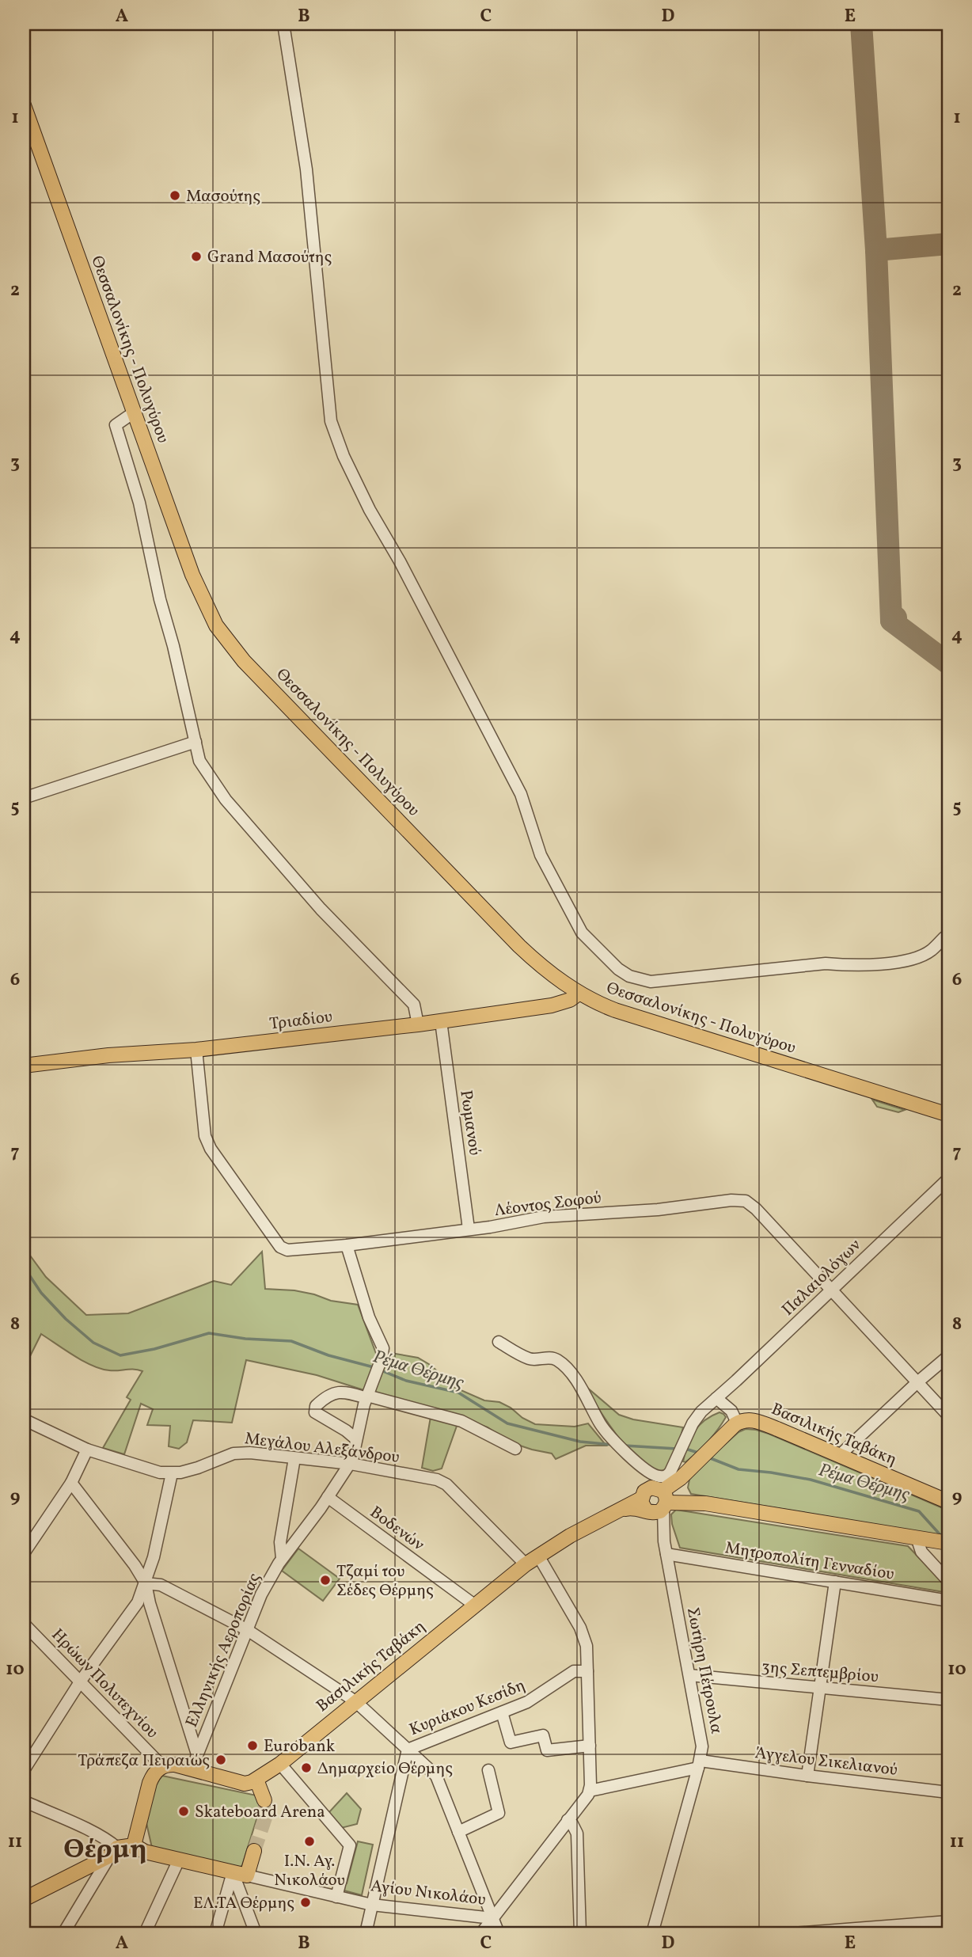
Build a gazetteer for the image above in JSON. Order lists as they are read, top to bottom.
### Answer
{
  "streets": {
    "main road": [
      "Θεσσαλονίκης - Πολυγύρου",
      "Τριαδίου",
      "Βασιλικής Ταβάκη",
      "Αγίου Νικολάου"
    ],
    "street": [
      "Ρωμανού",
      "Λέοντος Σοφού",
      "Παλαιολόγων",
      "Μεγάλου Αλεξάνδρου",
      "Βοδενών",
      "Μητροπολίτη Γενναδίου",
      "Ελληνικής Αεροπορίας",
      "Σωτήρη Πέτρουλα",
      "3ης Σεπτεμβρίου",
      "Ηρώων Πολυτεχνίου",
      "Κυριάκου Κεσίδη",
      "Άγγελου Σικελιανού"
    ]
  },
  "crossings": [
    ["Θεσσαλονίκης - Πολυγύρου", "Τριαδίου"],
    ["Τριαδίου", "Ρωμανού"],
    ["Τριαδίου", "Λέοντος Σοφού"],
    ["Ρωμανού", "Λέοντος Σοφού"],
    ["Λέοντος Σοφού", "Παλαιολόγων"],
    ["Λέοντος Σοφού", "Ελληνικής Αεροπορίας"],
    ["Παλαιολόγων", "Σωτήρη Πέτρουλα"],
    ["Βασιλικής Ταβάκη", "Μεγάλου Αλεξάνδρου"],
    ["Βασιλικής Ταβάκη", "Βοδενών"],
    ["Βασιλικής Ταβάκη", "Σωτήρη Πέτρουλα"],
    ["Μεγάλου Αλεξάνδρου", "Ελληνικής Αεροπορίας"],
    ["Βοδενών", "Ελληνικής Αεροπορίας"],
    ["Μητροπολίτη Γενναδίου", "Σωτήρη Πέτρουλα"],
    ["Σωτήρη Πέτρουλα", "3ης Σεπτεμβρίου"],
    ["Σωτήρη Πέτρουλα", "Άγγελου Σικελιανού"],
    ["Κυριάκου Κεσίδη", "Αγίου Νικολάου"]
  ],
  "districts": ["Θέρμη"],
  "water": ["Ρέμα Θέρμης"],
  "places": [
    "Μασούτης",
    "Grand Μασούτης",
    "Τζαμί του Σέδες Θέρμης",
    "Eurobank",
    "Τράπεζα Πειραιώς",
    "Δημαρχείο Θέρμης",
    "Skateboard Arena",
    "Ι.Ν. Αγ. Νικολάου",
    "ΕΛ.ΤΑ Θέρμης"
  ],
  "grid": {
    "columns": [
      "A",
      "B",
      "C",
      "D",
      "E"
    ],
    "rows": [
      "1",
      "2",
      "3",
      "4",
      "5",
      "6",
      "7",
      "8",
      "9",
      "10",
      "11"
    ]
  }
}
